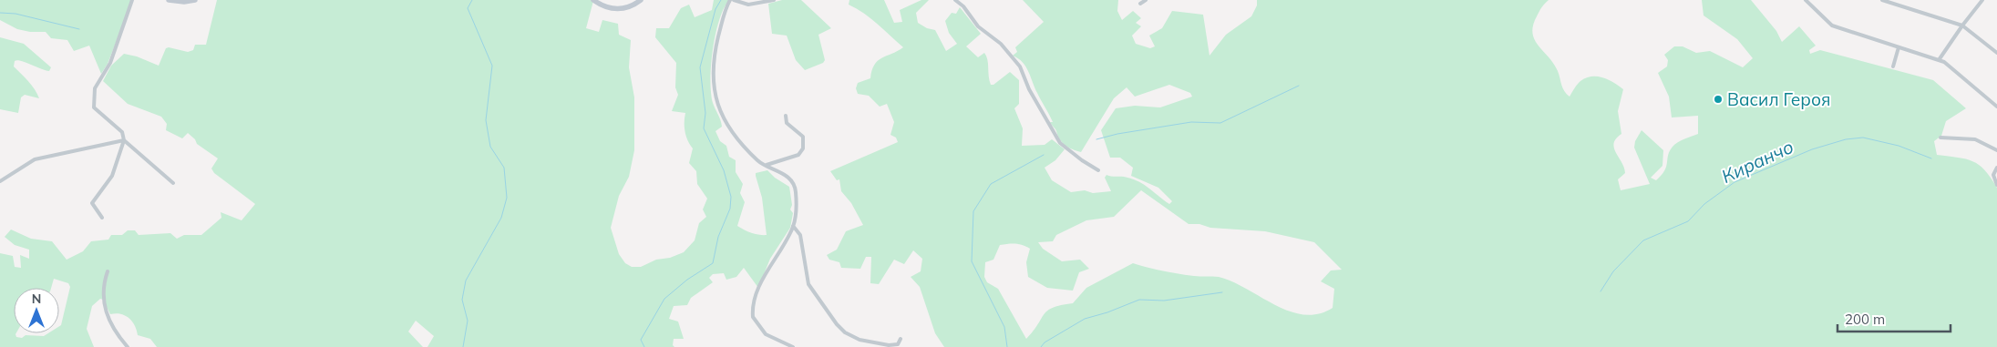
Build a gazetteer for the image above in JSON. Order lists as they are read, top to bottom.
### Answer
{
  "water": ["Киранчо"],
  "places": ["Васил Героя"],
  "scale_bar": "200 m",
  "north": "top"
}
